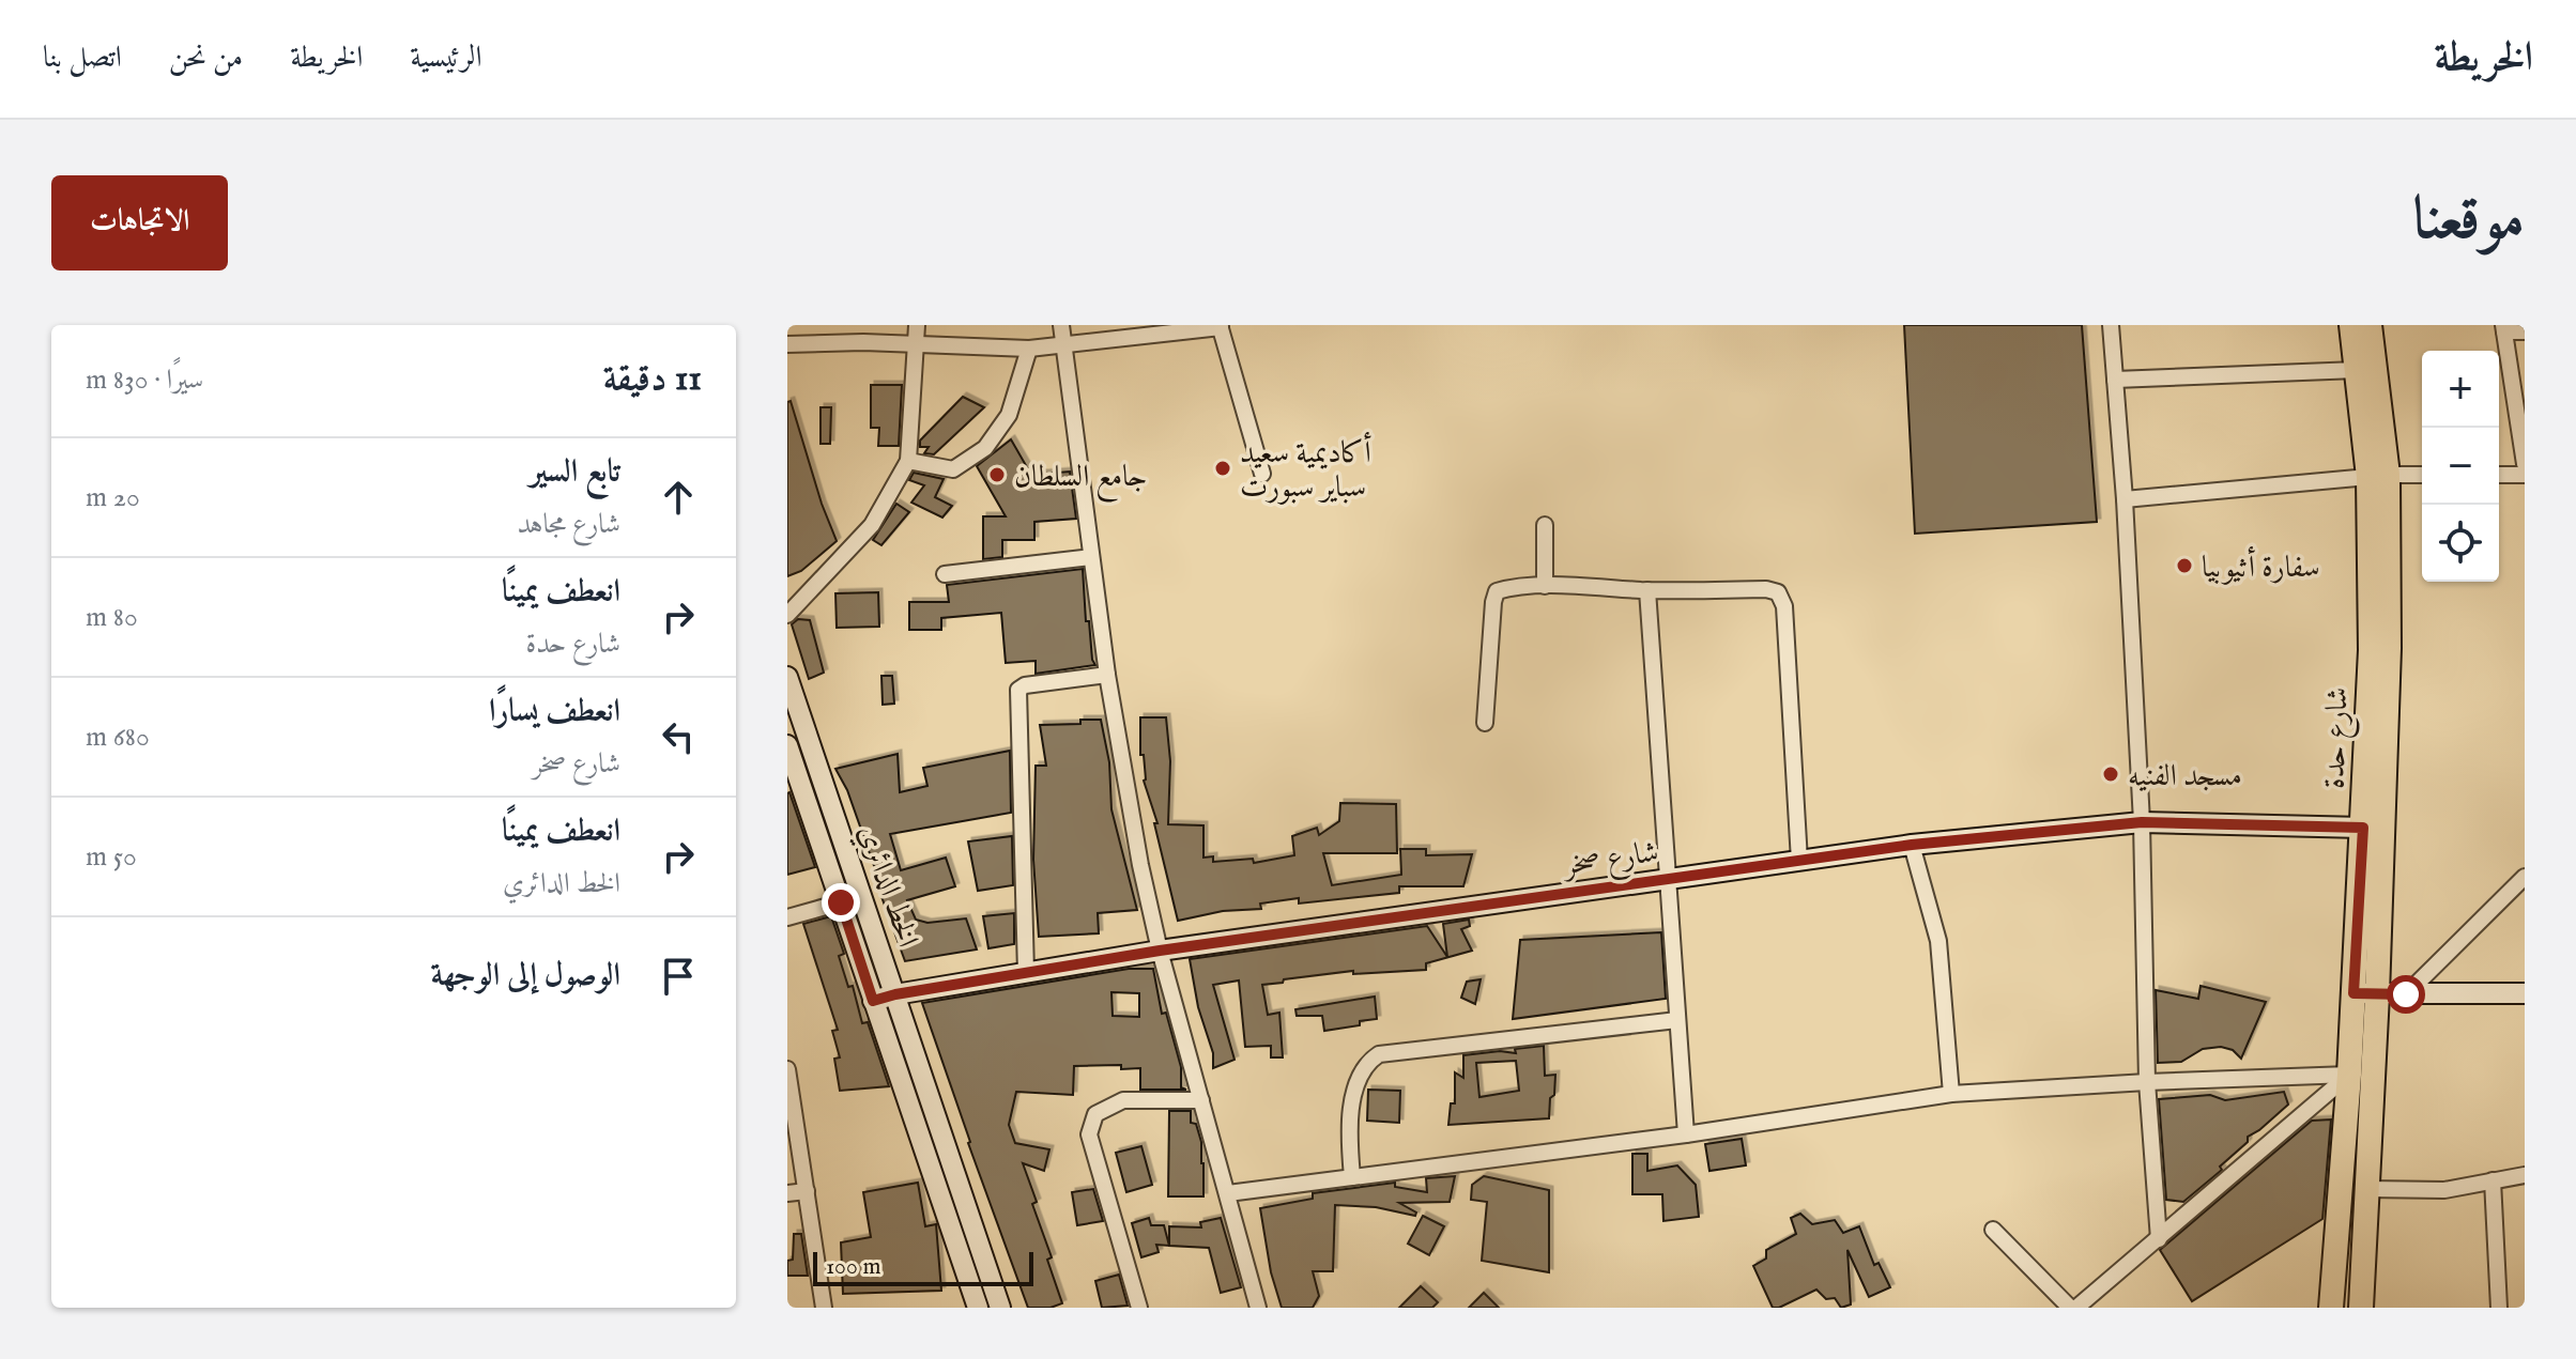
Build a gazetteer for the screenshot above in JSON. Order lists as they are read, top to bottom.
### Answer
{
  "streets": {
    "main road": ["شارع حدة"],
    "street": ["شارع صخر", "الخط الدائري"]
  },
  "crossings": [
    ["شارع حدة", "شارع صخر"],
    ["شارع صخر", "الخط الدائري"]
  ],
  "places": [
    "أكاديمية سعيد سباير سبورت",
    "جامع السلطان",
    "سفارة أثيوبيا",
    "مسجد الفنيه"
  ],
  "scale_bar": "100 m",
  "page": {
    "header": "الخريطة",
    "nav": [
      "الرئيسية",
      "الخريطة",
      "من نحن",
      "اتصل بنا"
    ],
    "title": "موقعنا",
    "buttons": "الاتجاهات",
    "heading": ["11 دقيقة", "سيرًا · 830 m"],
    "map_buttons": ["+", "−"],
    "list": [
      ["تابع السير", "شارع مجاهد", "20 m"],
      ["انعطف يمينًا", "شارع حدة", "80 m"],
      ["انعطف يسارًا", "شارع صخر", "680 m"],
      ["انعطف يمينًا", "الخط الدائري", "50 m"],
      "الوصول إلى الوجهة"
    ],
    "scale": "100 m"
  }
}
